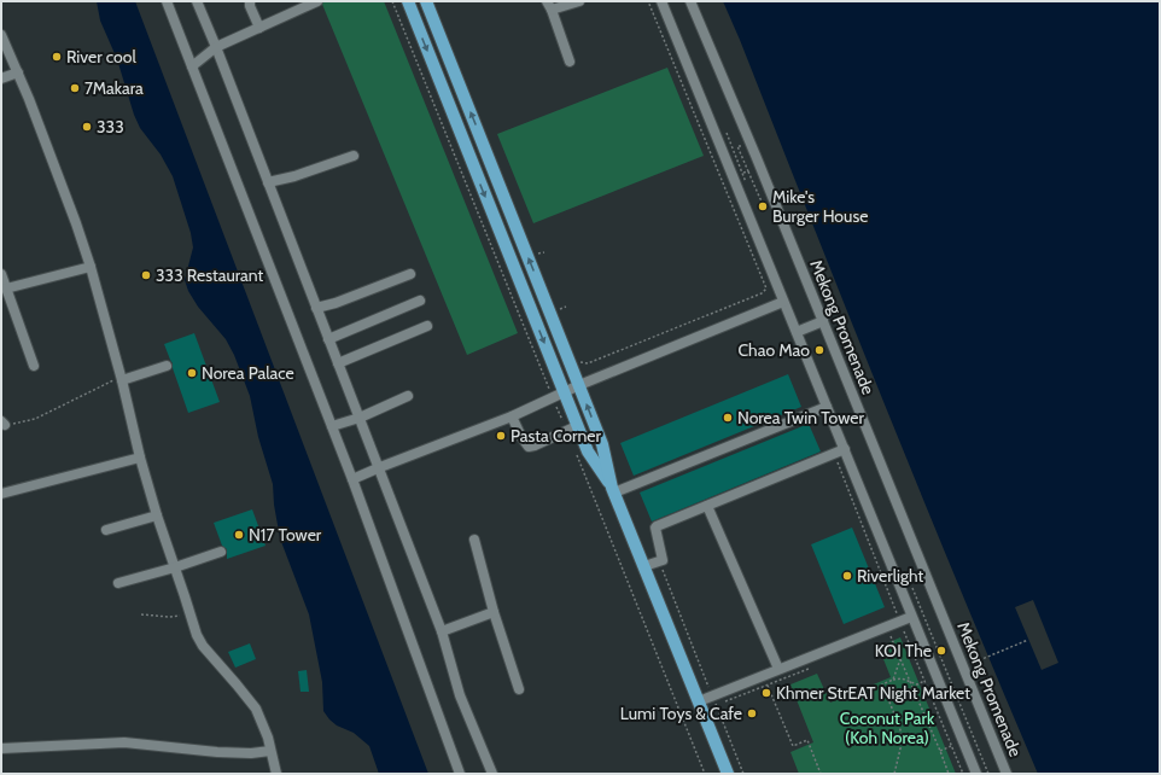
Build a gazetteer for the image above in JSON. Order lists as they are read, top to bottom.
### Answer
{
  "streets": {
    "street": ["Mekong Promenade"]
  },
  "parks": ["Coconut Park (Koh Norea)"],
  "places": [
    "River cool",
    "7Makara",
    "333",
    "Mike's Burger House",
    "333 Restaurant",
    "Chao Mao",
    "Norea Palace",
    "Norea Twin Tower",
    "Pasta Corner",
    "N17 Tower",
    "Riverlight",
    "KOI The",
    "Khmer StrEAT Night Market",
    "Lumi Toys & Cafe"
  ]
}
